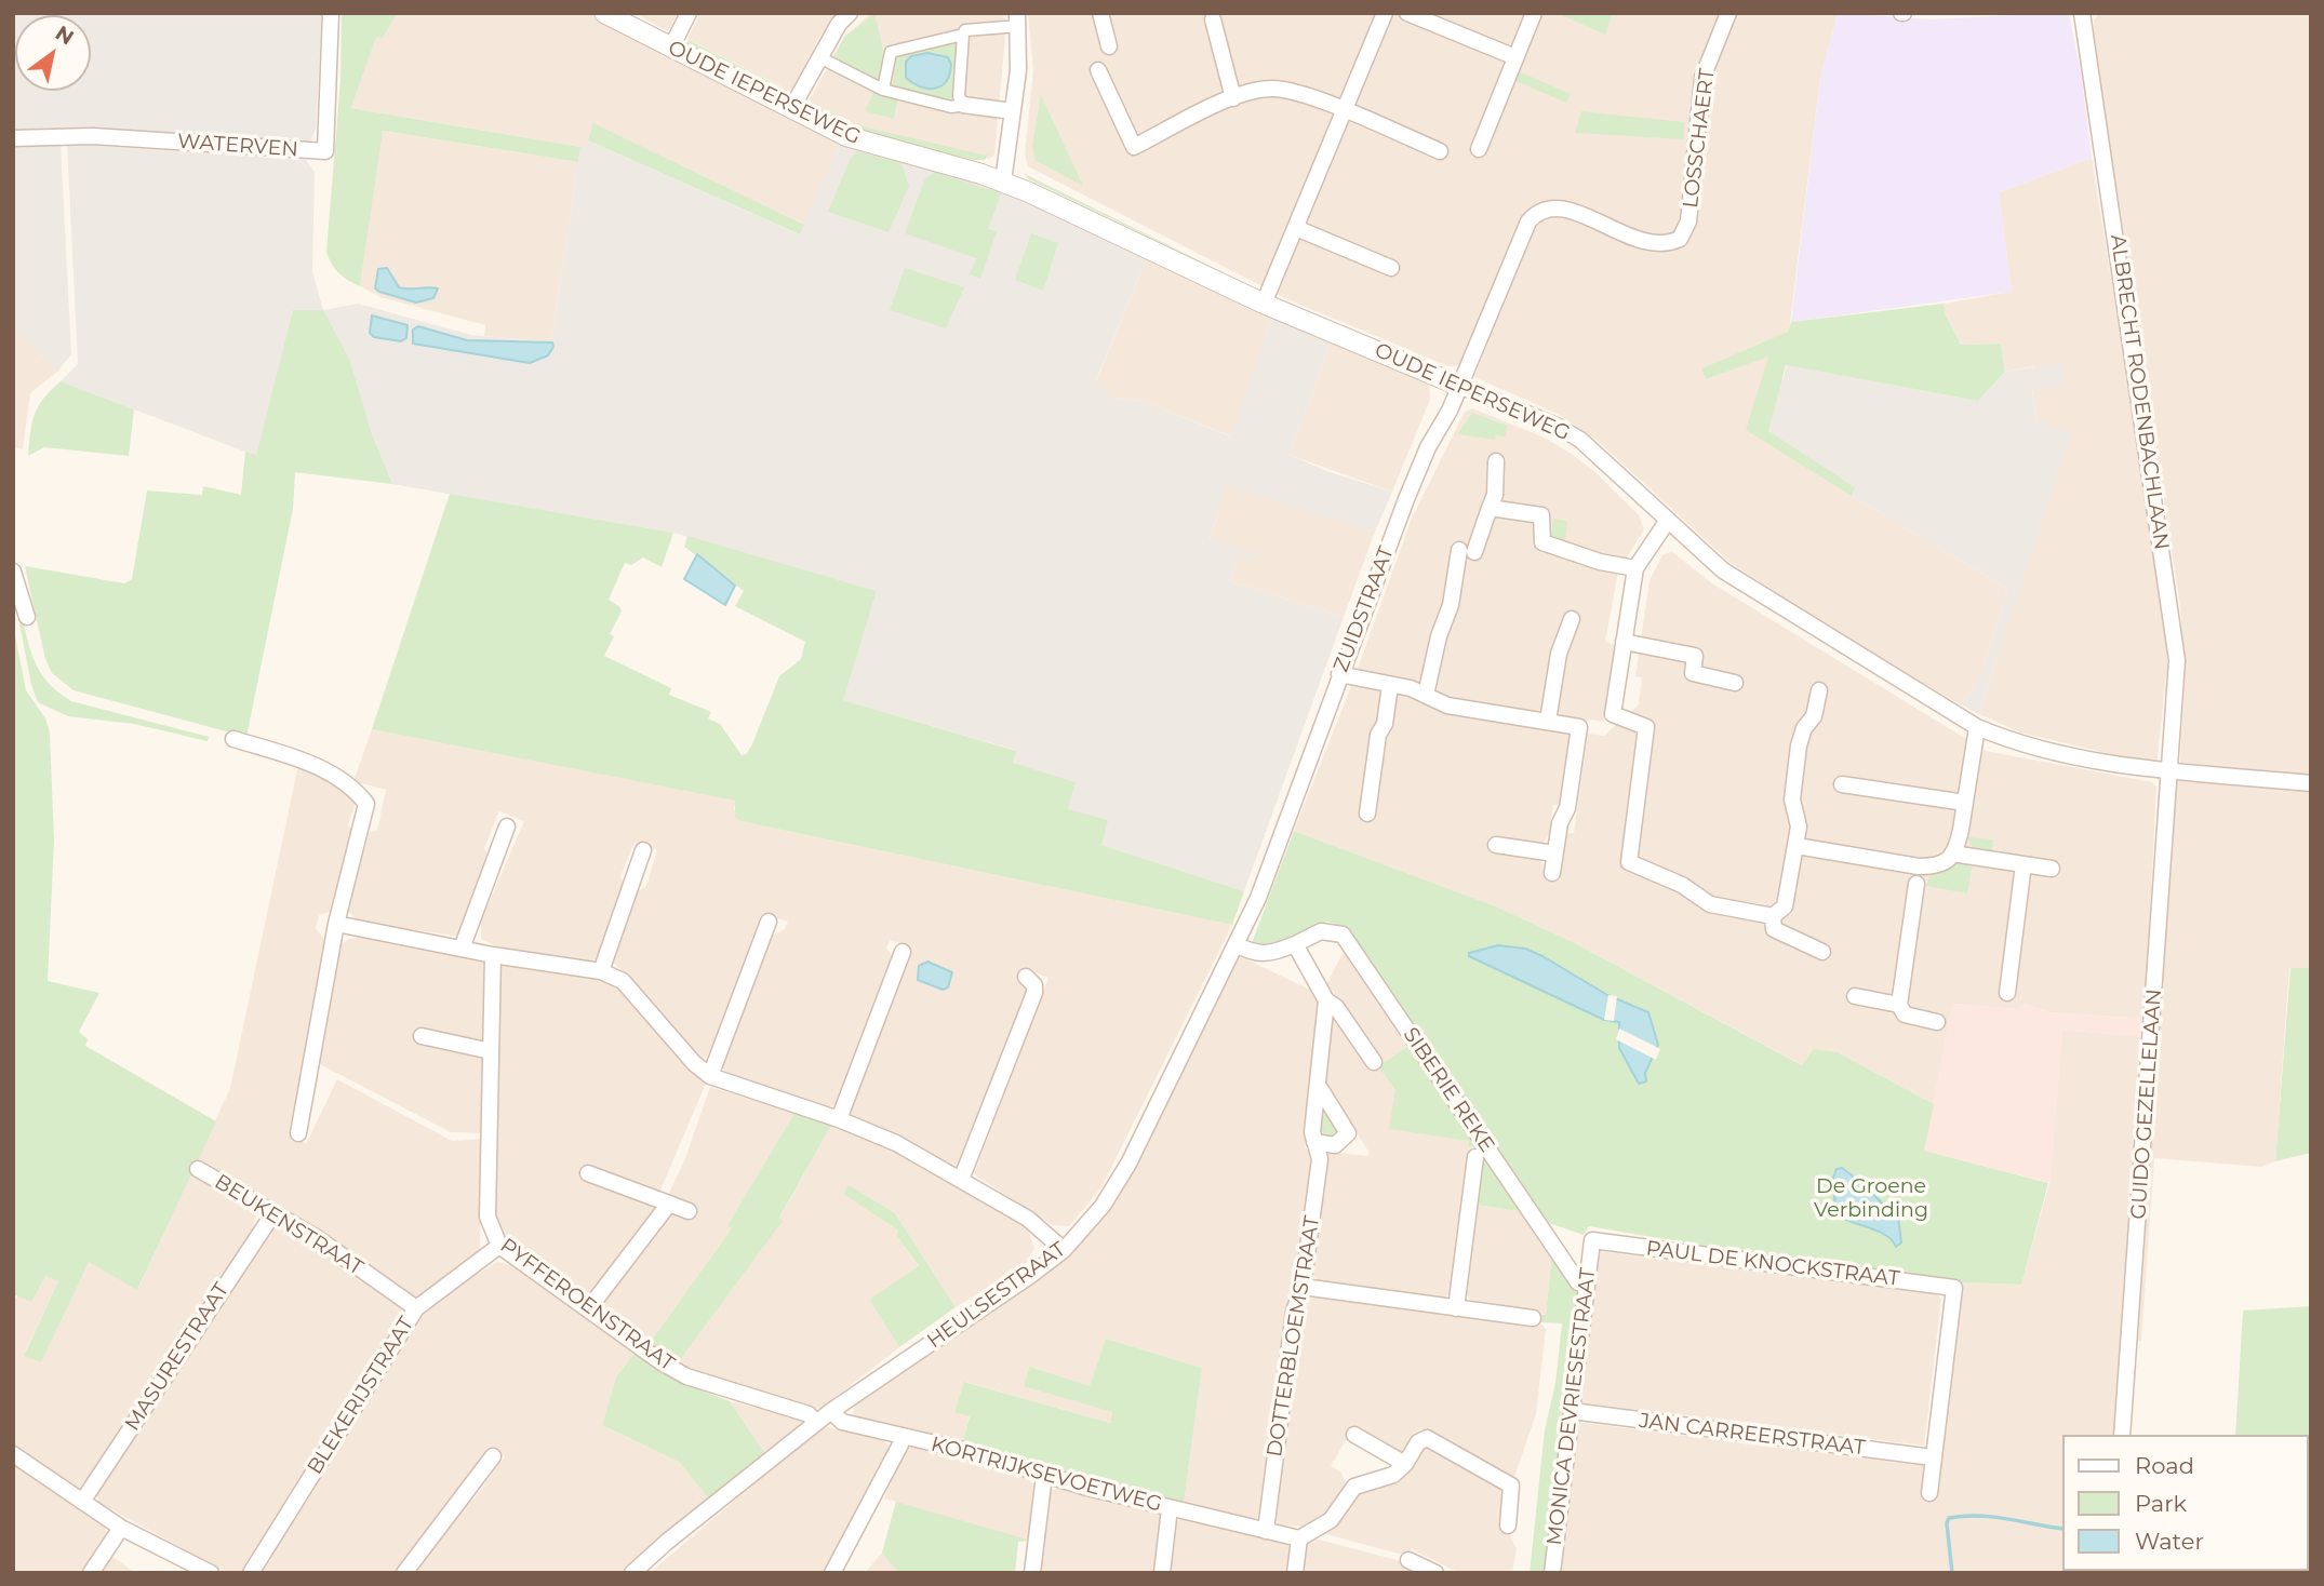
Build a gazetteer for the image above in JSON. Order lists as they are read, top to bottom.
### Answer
{
  "streets": {
    "street": [
      "OUDE IEPERSEWEG",
      "LOSSCHAERT",
      "WATERVEN",
      "ALBRECHT RODENBACHLAAN",
      "ZUIDSTRAAT",
      "SIBERIE REKE",
      "GUIDO GEZELLELAAN",
      "BEUKENSTRAAT",
      "PAUL DE KNOCKSTRAAT",
      "HEULSESTRAAT",
      "PYFFEROENSTRAAT",
      "DOTTERBLOEMSTRAAT",
      "MASURESTRAAT",
      "BLEKERIJSTRAAT",
      "MONICA DEVRIESESTRAAT",
      "JAN CARREERSTRAAT",
      "KORTRIJKSEVOETWEG"
    ]
  },
  "crossings": [
    ["OUDE IEPERSEWEG", "LOSSCHAERT"],
    ["OUDE IEPERSEWEG", "ALBRECHT RODENBACHLAAN"],
    ["OUDE IEPERSEWEG", "ZUIDSTRAAT"],
    ["OUDE IEPERSEWEG", "GUIDO GEZELLELAAN"],
    ["LOSSCHAERT", "ZUIDSTRAAT"],
    ["ALBRECHT RODENBACHLAAN", "GUIDO GEZELLELAAN"],
    ["ZUIDSTRAAT", "HEULSESTRAAT"],
    ["SIBERIE REKE", "MONICA DEVRIESESTRAAT"],
    ["BEUKENSTRAAT", "MASURESTRAAT"],
    ["BEUKENSTRAAT", "BLEKERIJSTRAAT"],
    ["PAUL DE KNOCKSTRAAT", "MONICA DEVRIESESTRAAT"],
    ["PAUL DE KNOCKSTRAAT", "JAN CARREERSTRAAT"],
    ["HEULSESTRAAT", "PYFFEROENSTRAAT"],
    ["HEULSESTRAAT", "KORTRIJKSEVOETWEG"],
    ["PYFFEROENSTRAAT", "BLEKERIJSTRAAT"],
    ["DOTTERBLOEMSTRAAT", "KORTRIJKSEVOETWEG"],
    ["MONICA DEVRIESESTRAAT", "JAN CARREERSTRAAT"]
  ],
  "parks": ["De Groene Verbinding"],
  "legend": ["Road", "Park", "Water"],
  "north": "top right"
}
